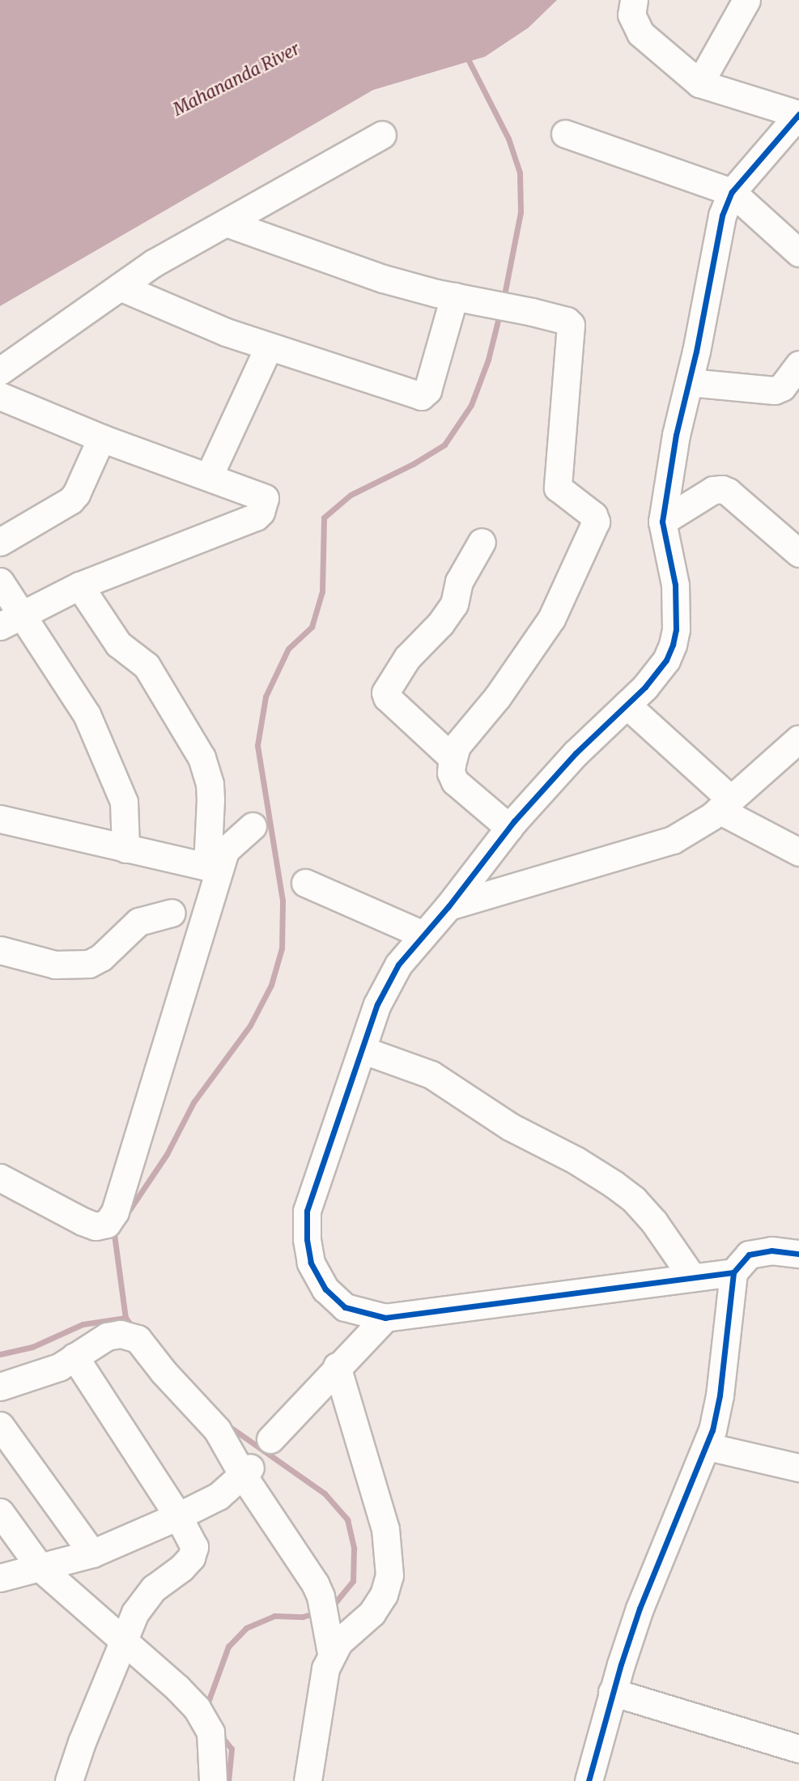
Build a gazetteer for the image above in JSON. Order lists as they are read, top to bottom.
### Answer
{
  "water": ["Mahananda River"]
}
